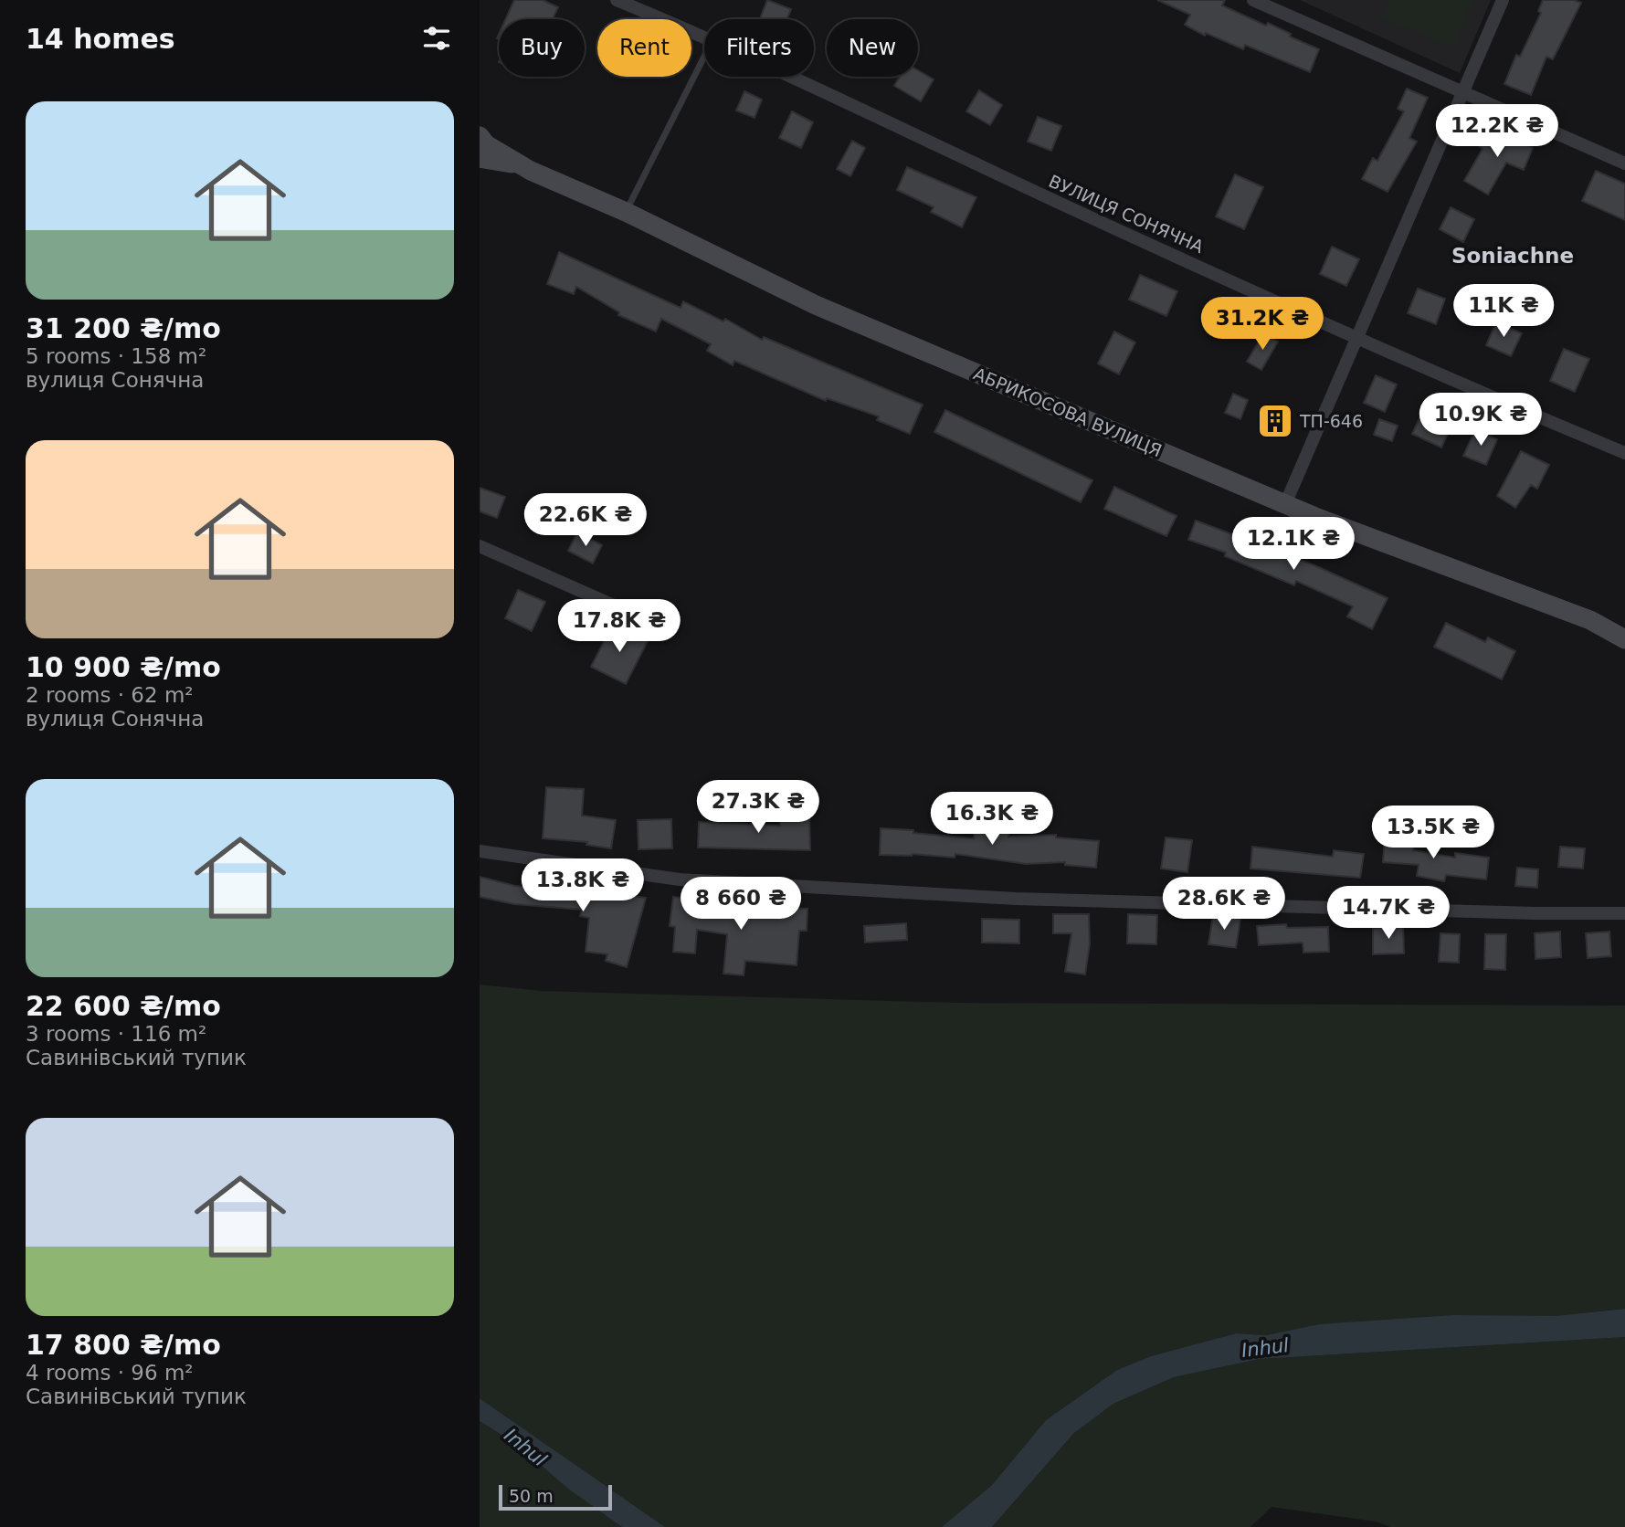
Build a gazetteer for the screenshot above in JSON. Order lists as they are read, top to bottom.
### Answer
{
  "streets": {
    "street": ["ВУЛИЦЯ СОНЯЧНА", "АБРИКОСОВА ВУЛИЦЯ"]
  },
  "districts": ["Soniachne"],
  "water": ["Inhul"],
  "places": {
    "building": ["ТП-646"]
  },
  "scale_bar": "50 m",
  "page": {
    "heading": "14 homes",
    "chip": [
      "Buy",
      "Rent",
      "Filters",
      "New"
    ],
    "list": [
      {
        "name": "31 200 ₴/mo",
        "note": "5 rooms · 158 m² · вулиця Сонячна"
      },
      {
        "name": "10 900 ₴/mo",
        "note": "2 rooms · 62 m² · вулиця Сонячна"
      },
      {
        "name": "22 600 ₴/mo",
        "note": "3 rooms · 116 m² · Савинівський тупик"
      },
      {
        "name": "17 800 ₴/mo",
        "note": "4 rooms · 96 m² · Савинівський тупик"
      }
    ],
    "price": [
      "12.2K ₴",
      "11K ₴",
      "31.2K ₴",
      "10.9K ₴",
      "22.6K ₴",
      "12.1K ₴",
      "17.8K ₴",
      "27.3K ₴",
      "16.3K ₴",
      "13.5K ₴",
      "13.8K ₴",
      "8 660 ₴",
      "28.6K ₴",
      "14.7K ₴"
    ],
    "scale": "50 m"
  }
}
